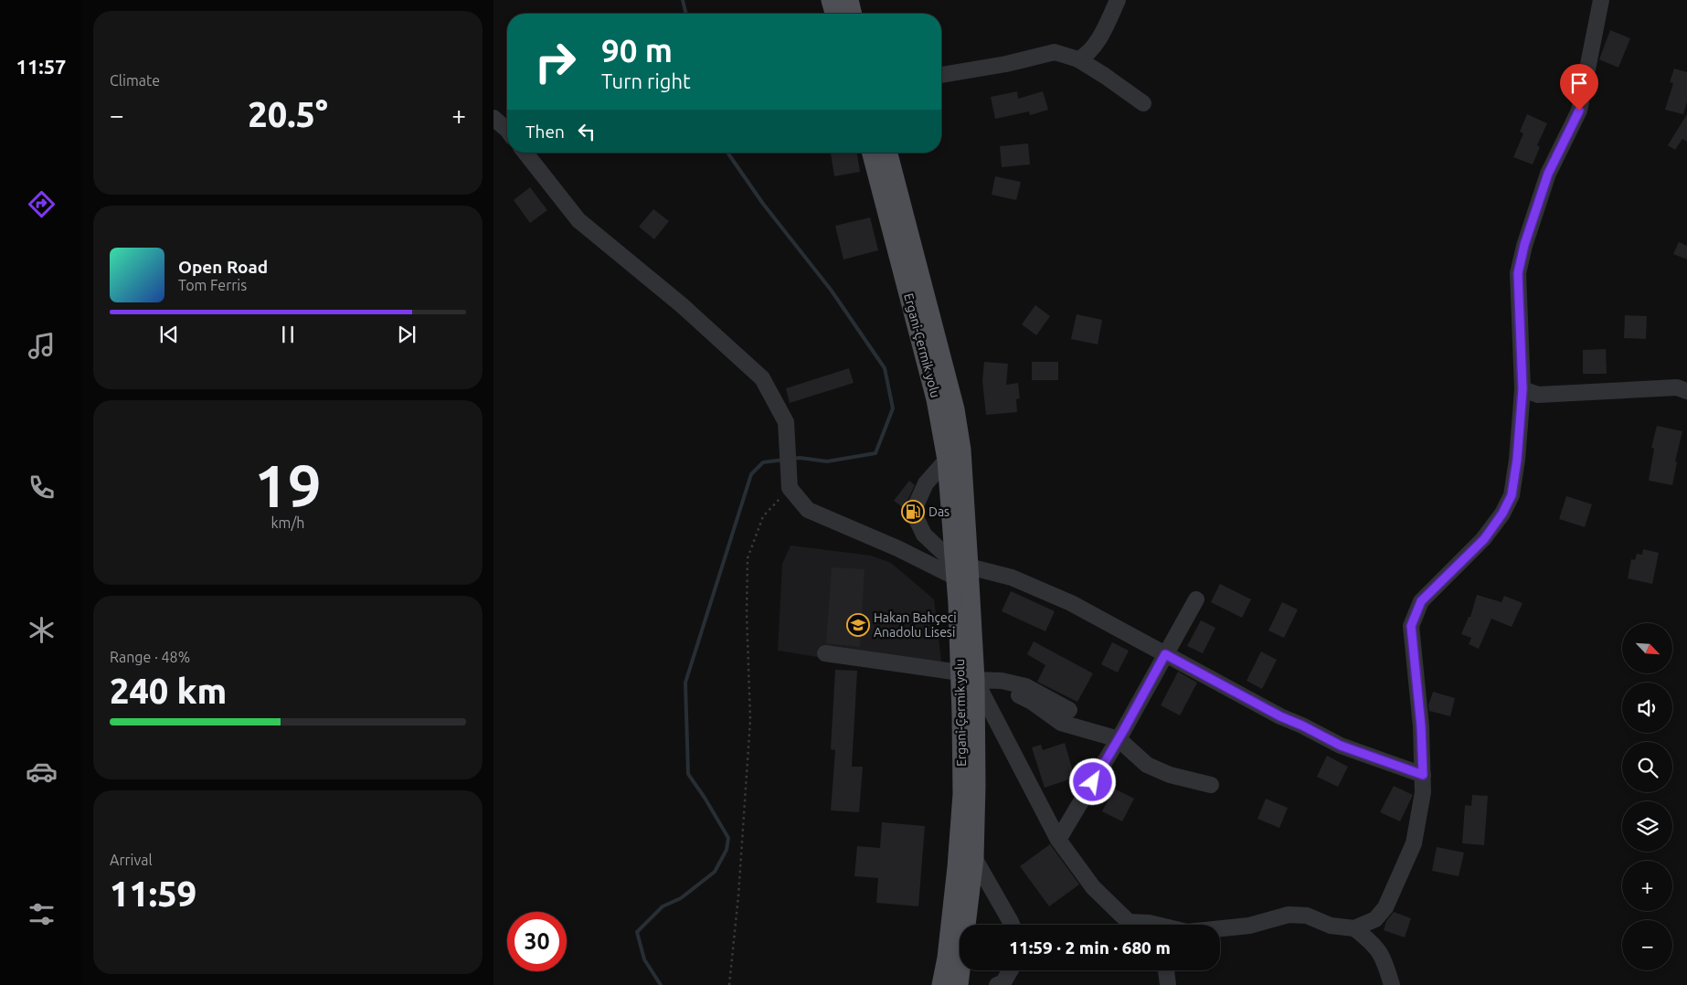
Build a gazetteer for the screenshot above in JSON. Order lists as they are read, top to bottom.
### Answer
{
  "streets": {
    "main road": ["Ergani-Çermik yolu"]
  },
  "places": {
    "fuel station": ["Das"],
    "school or university": ["Hakan Bahçeci Anadolu Lisesi"]
  },
  "north": "bottom right",
  "page": {
    "tabs": "11:57",
    "tile": [
      "Climate",
      ["19", "km/h"],
      ["Range · 48%", "240 km"],
      ["Arrival", "11:59"]
    ],
    "turn": ["90 m", "Turn right"],
    "heat": ["−", "20.5°", "+"],
    "then": "Then",
    "song": ["Open Road", "Tom Ferris"],
    "map_buttons": ["+", "−"],
    "limit": "30",
    "trip": "11:59 · 2 min · 680 m"
  }
}
